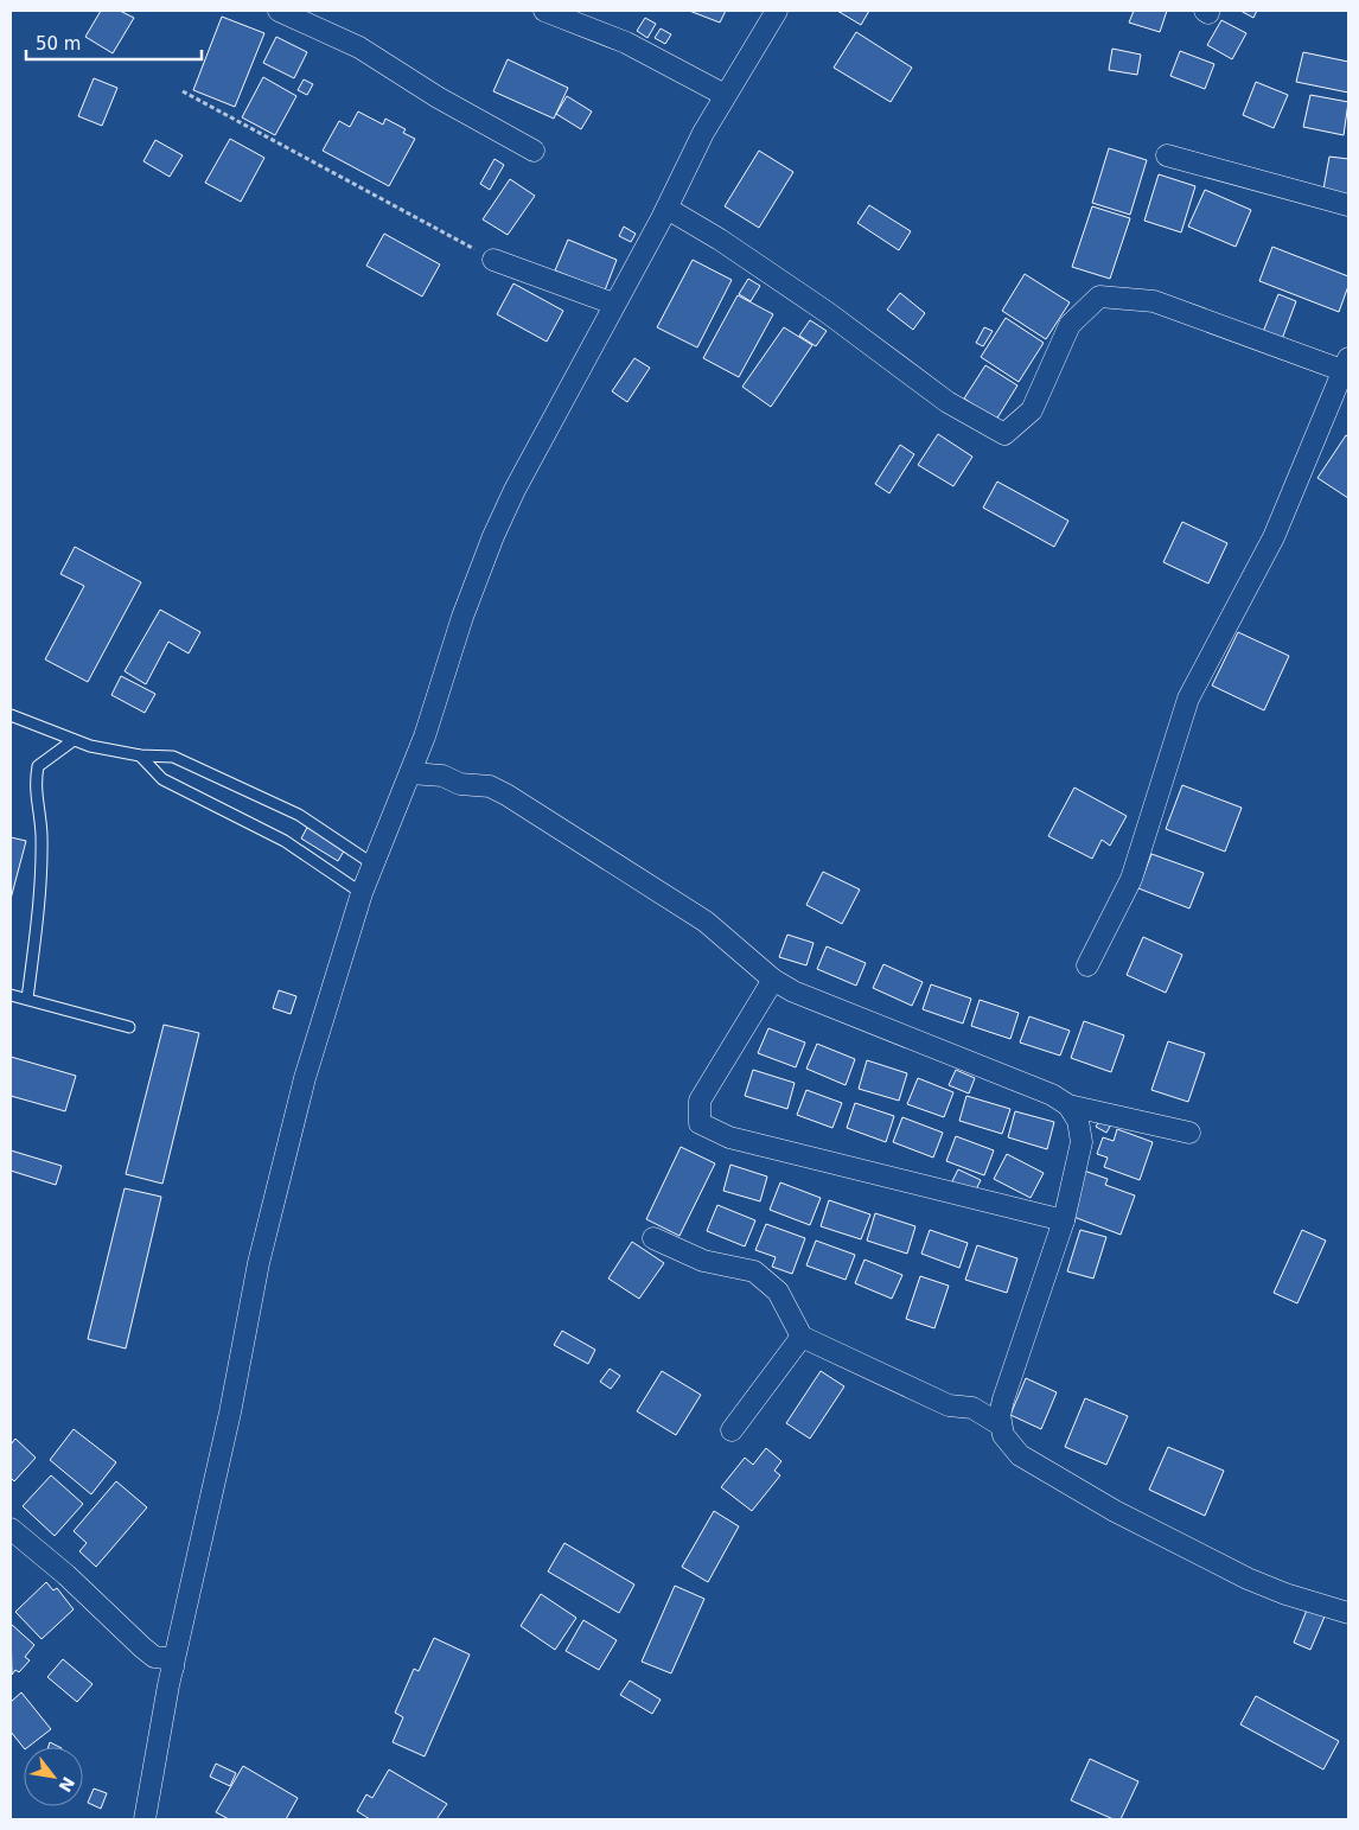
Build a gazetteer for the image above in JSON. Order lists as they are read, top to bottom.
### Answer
{
  "scale_bar": "50 m",
  "north": "bottom right"
}
